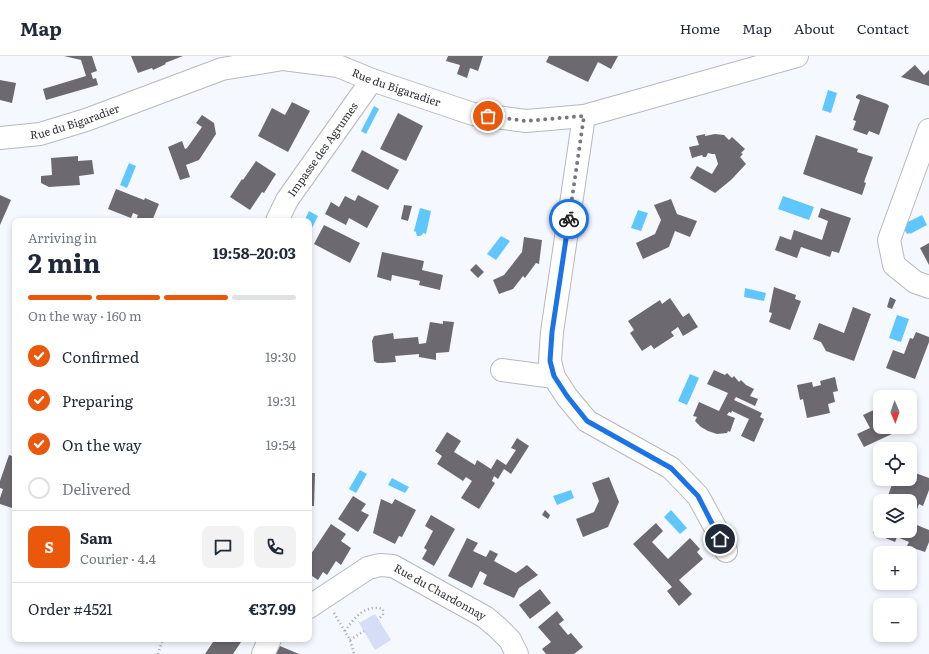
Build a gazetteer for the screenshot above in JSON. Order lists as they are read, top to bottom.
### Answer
{
  "streets": {
    "street": ["Rue du Bigaradier", "Impasse des Agrumes", "Rue du Chardonnay"]
  },
  "crossings": [
    ["Rue du Bigaradier", "Impasse des Agrumes"]
  ],
  "north": "bottom",
  "page": {
    "header": "Map",
    "nav": [
      "Home",
      "Map",
      "About",
      "Contact"
    ],
    "heading": ["2 min", "Arriving in", "19:58–20:03"],
    "panel": [
      "Sam",
      "Courier · 4.4",
      "Order #4521",
      "€37.99"
    ],
    "bar": "On the way · 160 m",
    "list": [
      ["Confirmed", "19:30"],
      ["Preparing", "19:31"],
      ["On the way", "19:54"],
      "Delivered"
    ],
    "map_buttons": ["+", "−"],
    "round": "S"
  }
}
